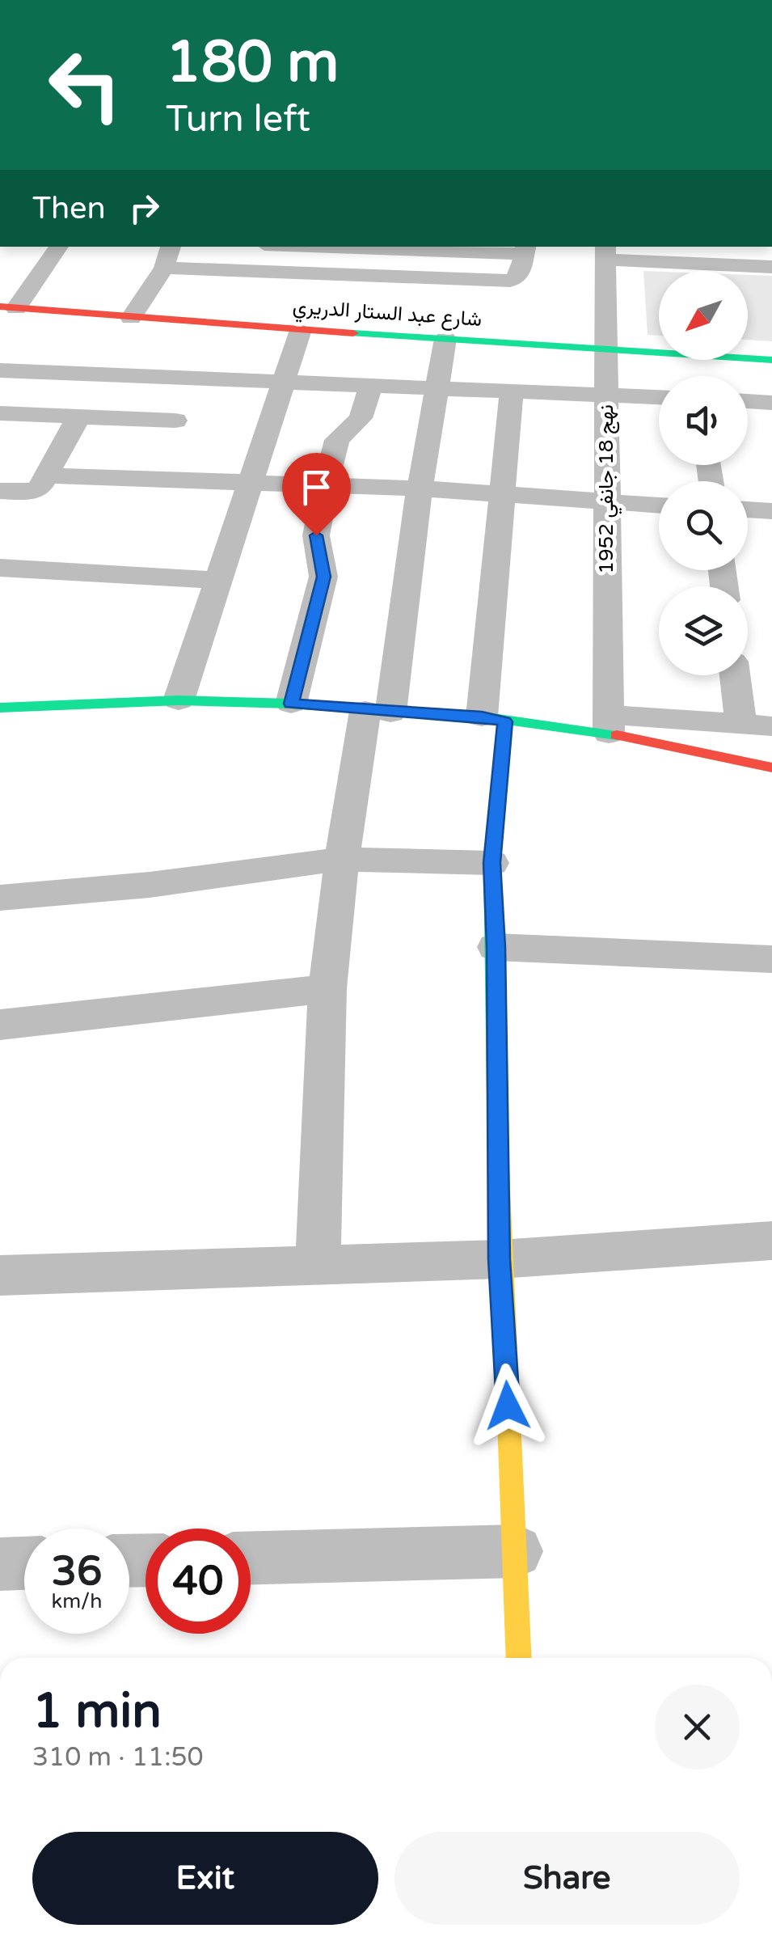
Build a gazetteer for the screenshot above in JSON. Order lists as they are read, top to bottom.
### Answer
{
  "streets": {
    "street": ["شارع عبد الستار الدريري", "نهج 18 جانفي 1952"]
  },
  "crossings": [
    ["شارع عبد الستار الدريري", "نهج 18 جانفي 1952"]
  ],
  "north": "bottom left",
  "page": {
    "turn": ["180 m", "Turn left"],
    "then": "Then",
    "speed": "36 km/h",
    "limit": "40",
    "heading": ["1 min", "310 m · 11:50"],
    "buttons": ["Exit", "Share"]
  }
}
